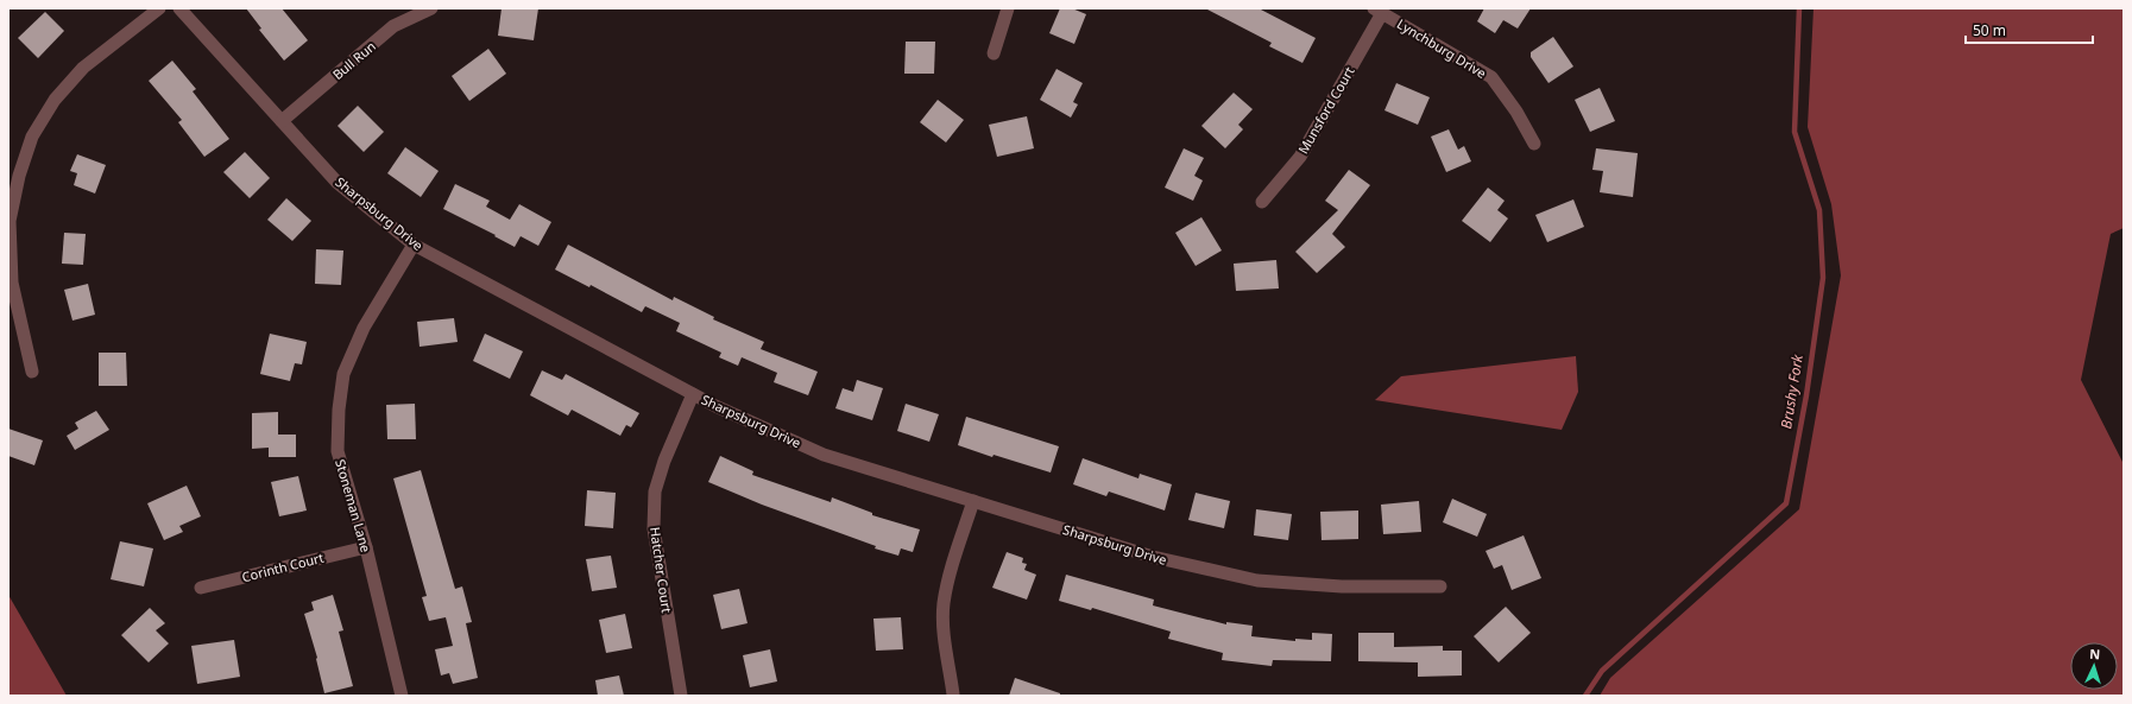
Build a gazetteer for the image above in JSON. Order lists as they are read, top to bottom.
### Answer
{
  "streets": {
    "street": [
      "Lynchburg Drive",
      "Bull Run",
      "Munsford Court",
      "Sharpsburg Drive",
      "Stoneman Lane",
      "Corinth Court",
      "Hatcher Court"
    ]
  },
  "crossings": [
    ["Lynchburg Drive", "Munsford Court"],
    ["Bull Run", "Sharpsburg Drive"],
    ["Sharpsburg Drive", "Stoneman Lane"],
    ["Sharpsburg Drive", "Hatcher Court"],
    ["Stoneman Lane", "Corinth Court"]
  ],
  "water": ["Brushy Fork"],
  "scale_bar": "50 m",
  "north": "top"
}
